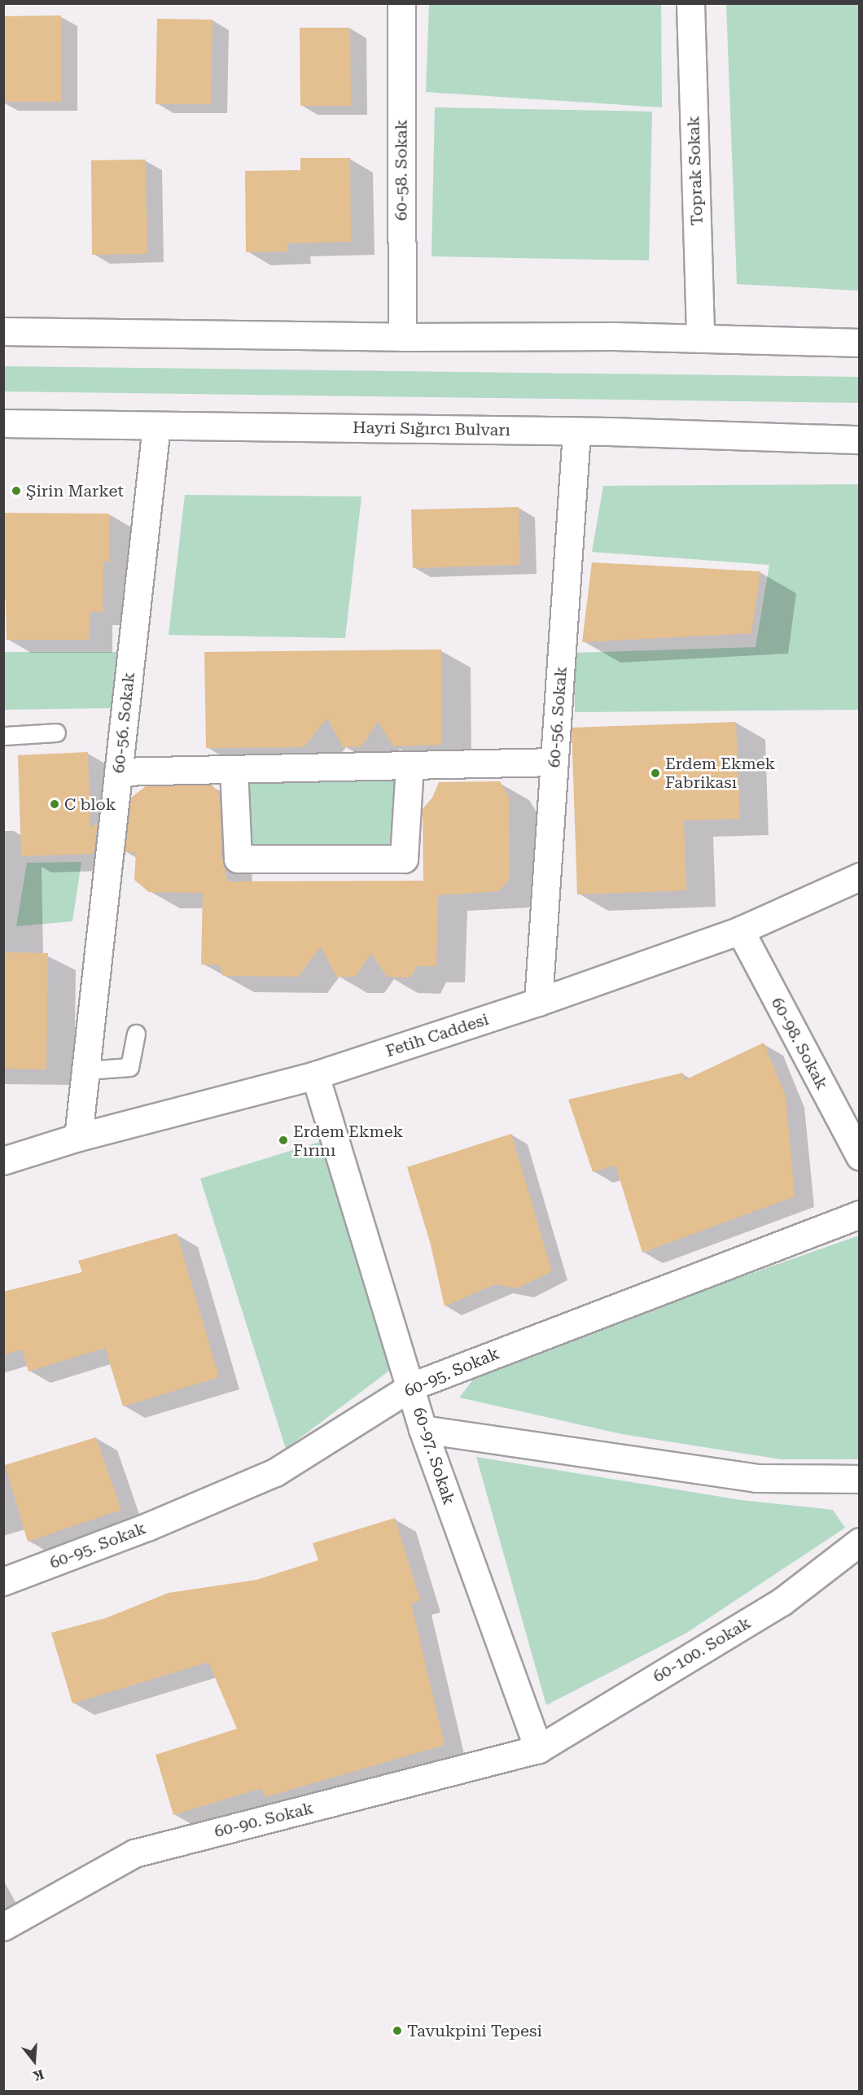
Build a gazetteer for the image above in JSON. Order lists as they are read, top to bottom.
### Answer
{
  "streets": {
    "street": [
      "60-58. Sokak",
      "Toprak Sokak",
      "Hayri Sığırcı Bulvarı",
      "60-56. Sokak",
      "Fetih Caddesi",
      "60-98. Sokak",
      "60-95. Sokak",
      "60-97. Sokak",
      "60-100. Sokak",
      "60-90. Sokak"
    ]
  },
  "crossings": [
    ["Hayri Sığırcı Bulvarı", "60-56. Sokak"],
    ["60-56. Sokak", "Fetih Caddesi"],
    ["Fetih Caddesi", "60-98. Sokak"],
    ["Fetih Caddesi", "60-97. Sokak"],
    ["60-95. Sokak", "60-97. Sokak"],
    ["60-97. Sokak", "60-100. Sokak"],
    ["60-97. Sokak", "60-90. Sokak"],
    ["60-100. Sokak", "60-90. Sokak"]
  ],
  "places": [
    "Şirin Market",
    "Erdem Ekmek Fabrikası",
    "C blok",
    "Erdem Ekmek Fırını",
    "Tavukpini Tepesi"
  ],
  "north": "bottom"
}
